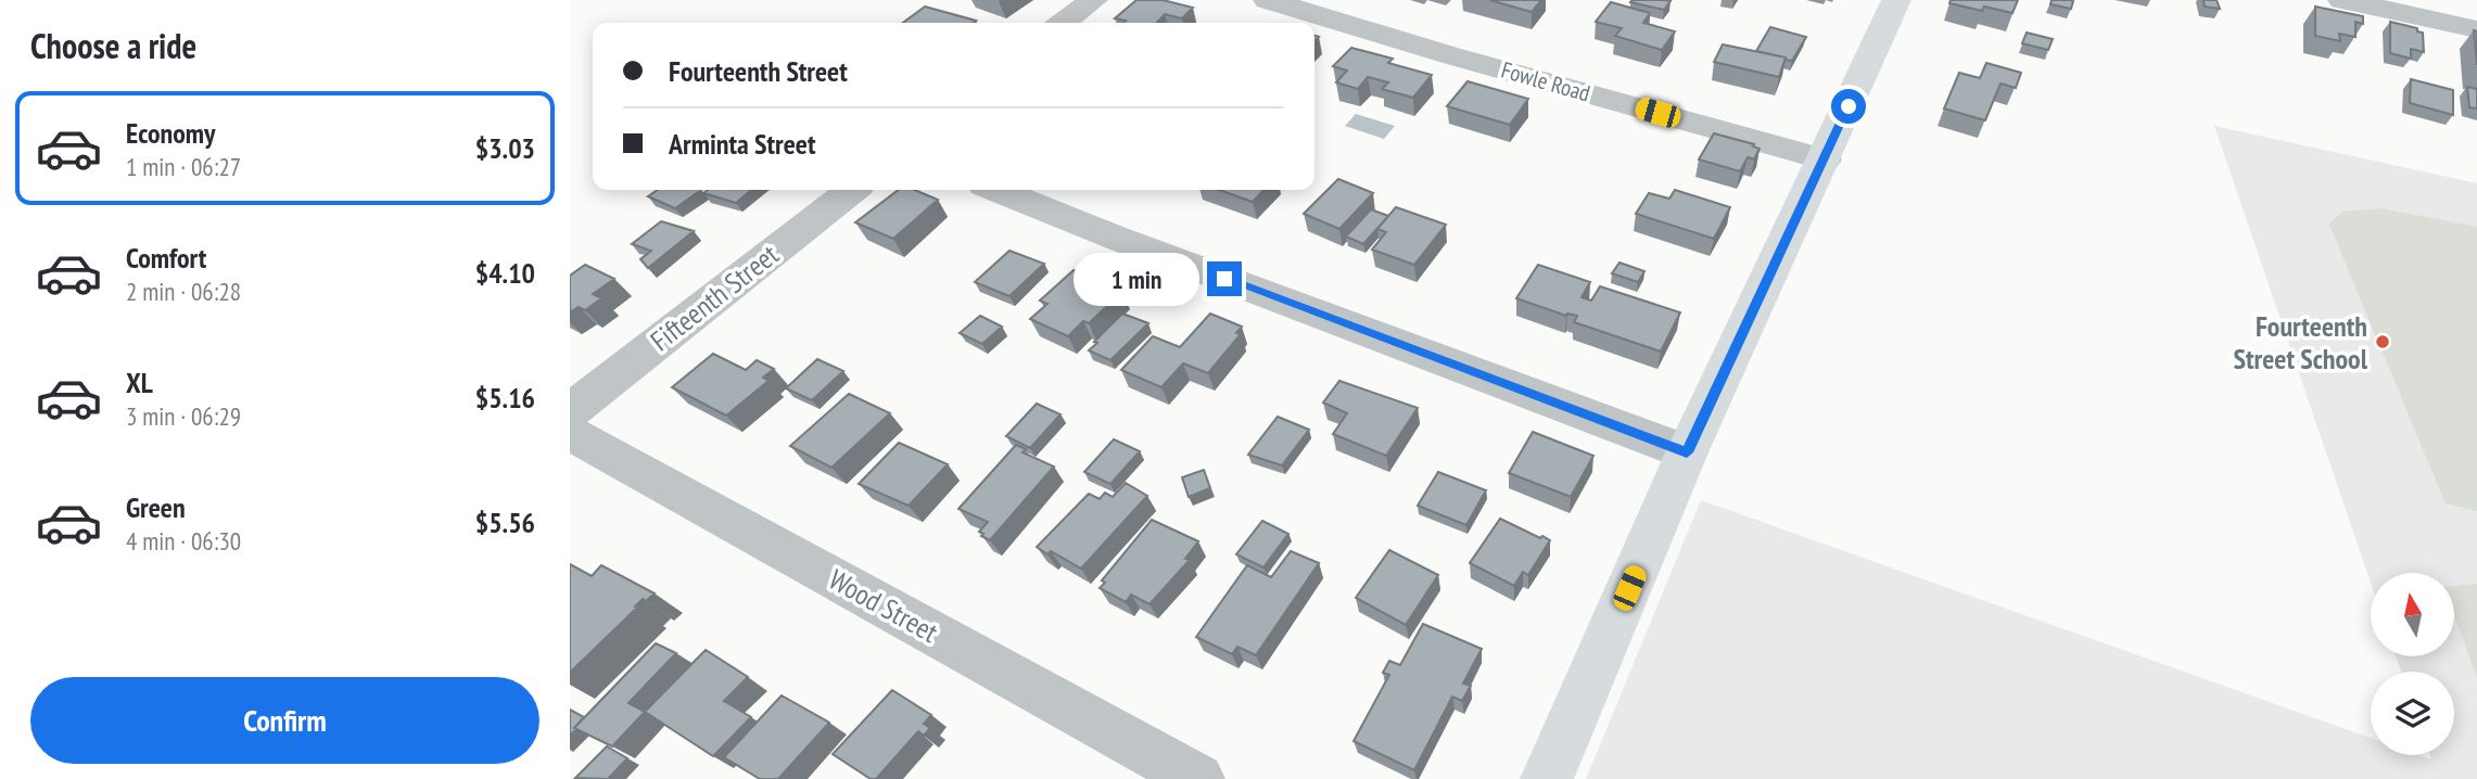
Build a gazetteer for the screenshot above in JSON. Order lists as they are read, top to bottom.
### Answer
{
  "streets": {
    "street": ["Fowle Road", "Fifteenth Street", "Wood Street"]
  },
  "places": ["Fourteenth Street School"],
  "north": "top",
  "page": {
    "heading": "Choose a ride",
    "banner": ["Fourteenth Street", "Arminta Street"],
    "list": [
      {
        "name": "Economy",
        "note": "1 min · 06:27",
        "value": "$3.03"
      },
      {
        "name": "Comfort",
        "note": "2 min · 06:28",
        "value": "$4.10"
      },
      {
        "name": "XL",
        "note": "3 min · 06:29",
        "value": "$5.16"
      },
      {
        "name": "Green",
        "note": "4 min · 06:30",
        "value": "$5.56"
      }
    ],
    "bubble": "1 min",
    "buttons": "Confirm"
  }
}
